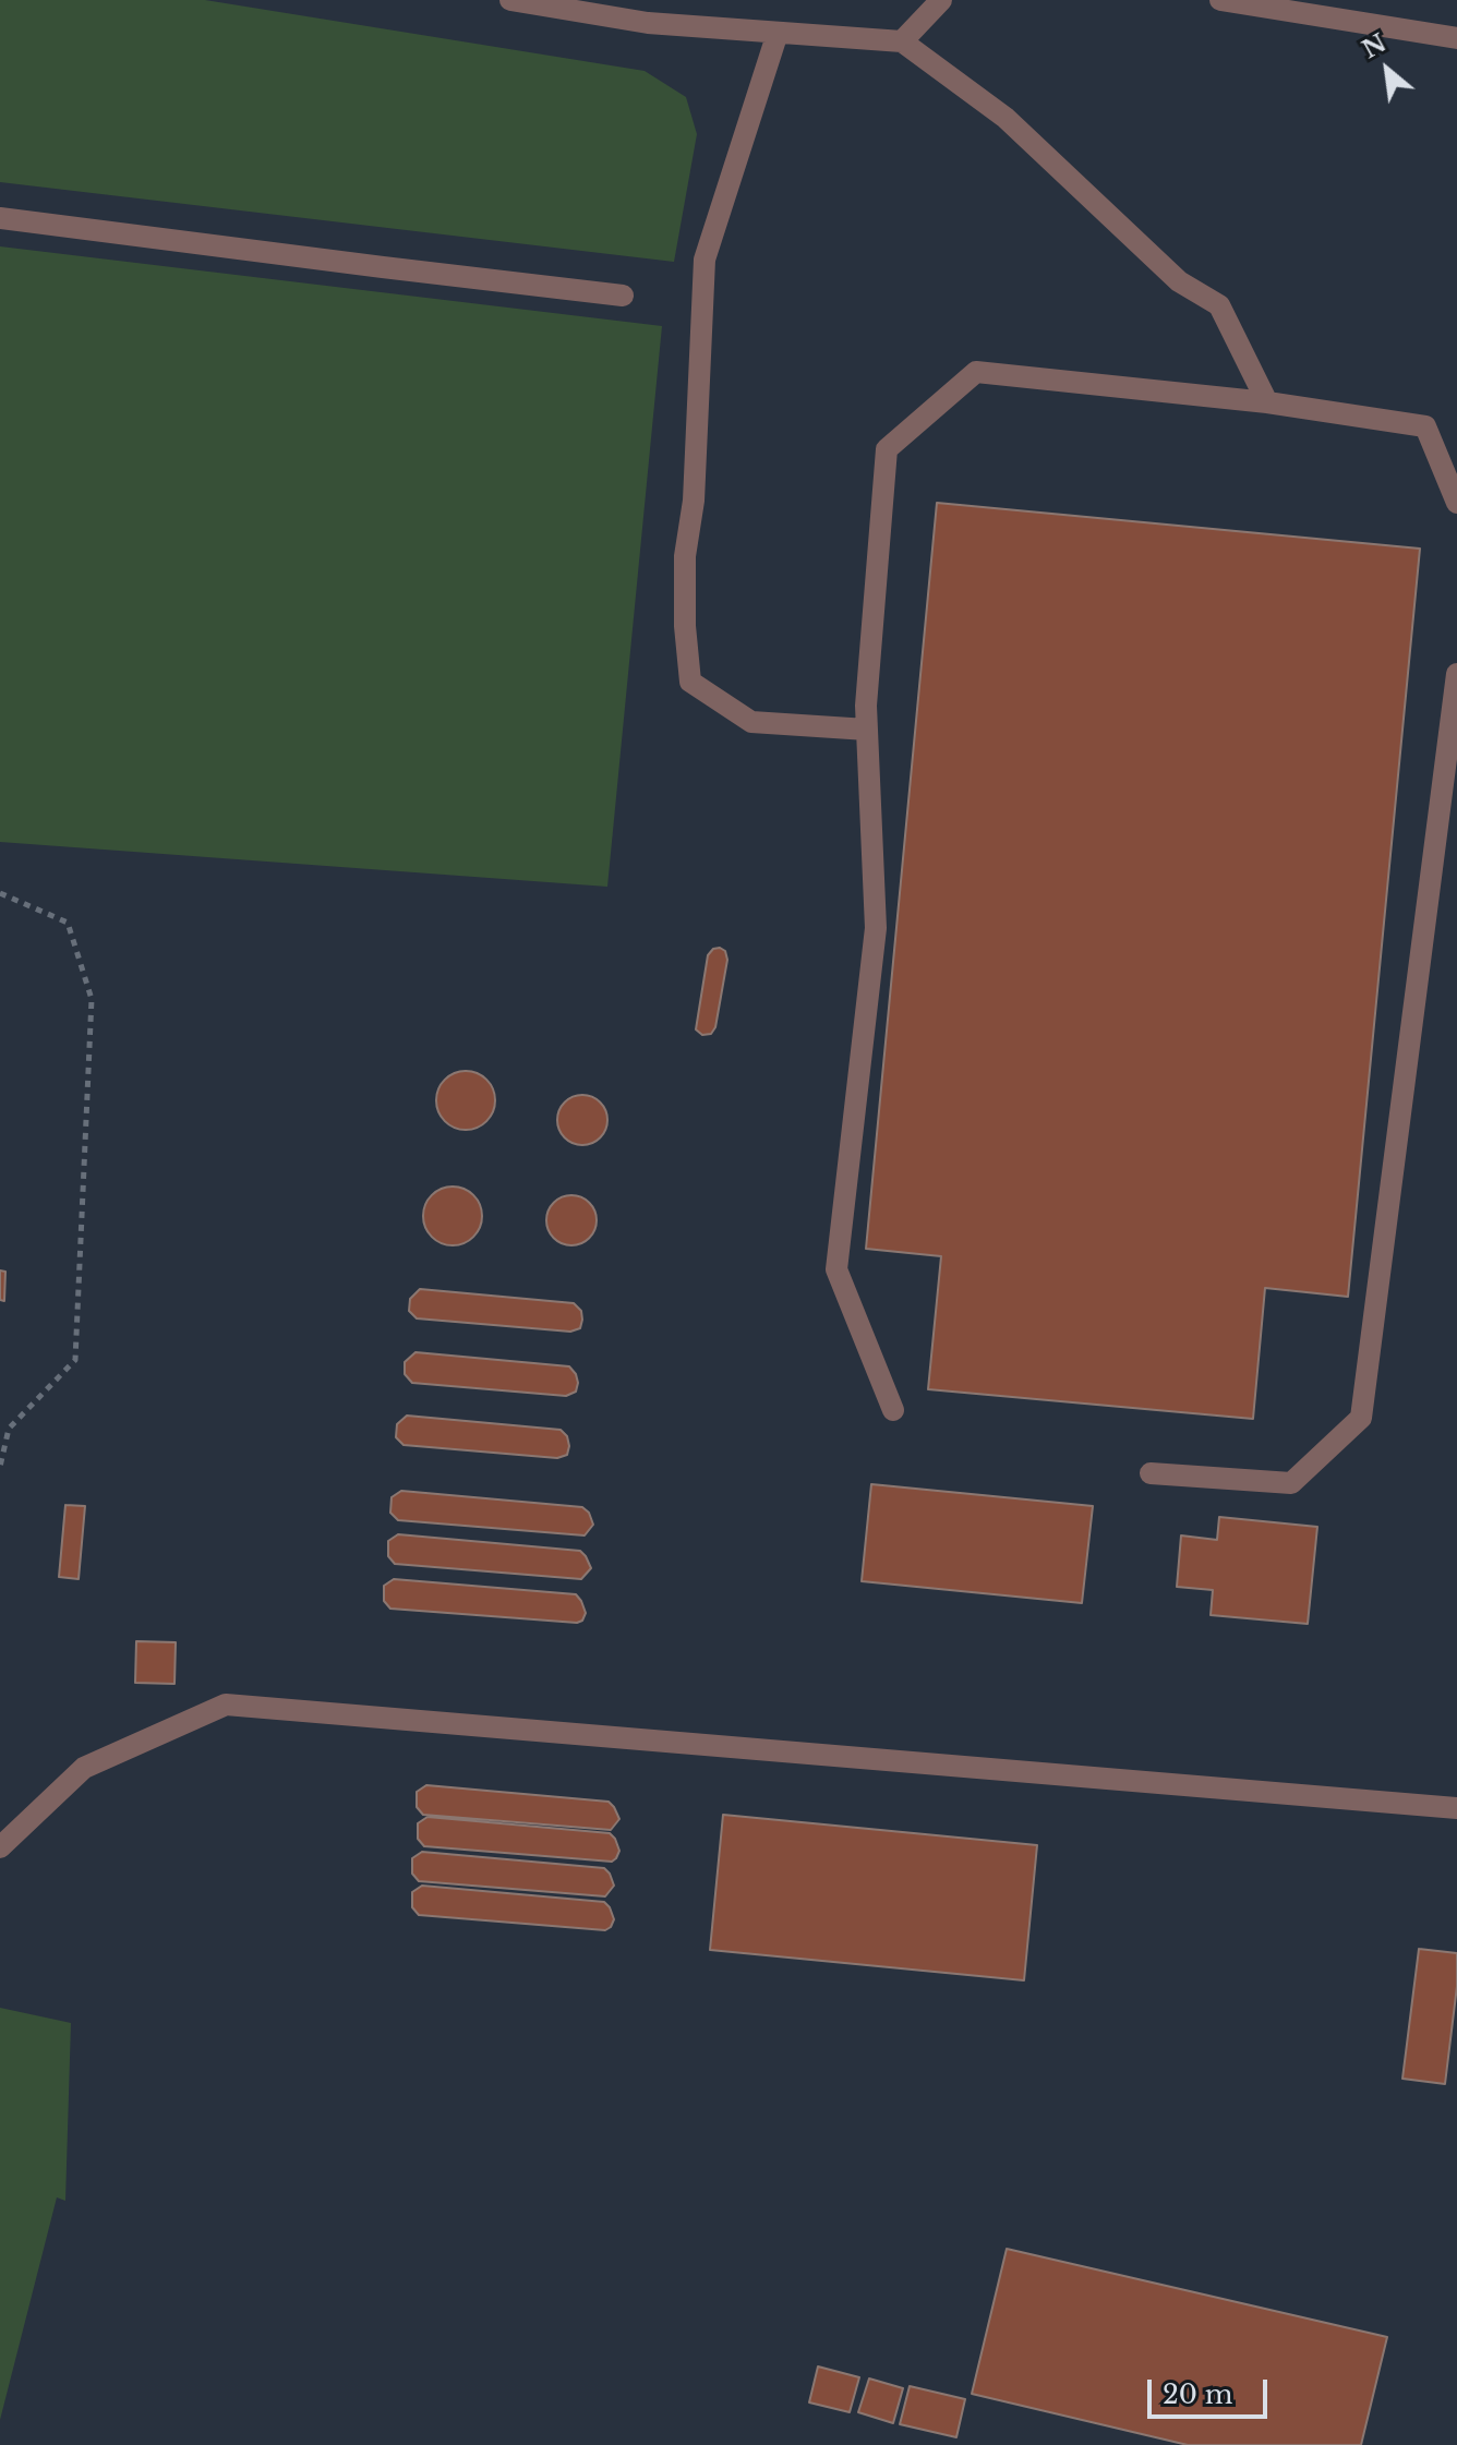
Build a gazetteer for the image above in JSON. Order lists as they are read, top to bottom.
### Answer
{
  "scale_bar": "20 m",
  "north": "top left"
}
